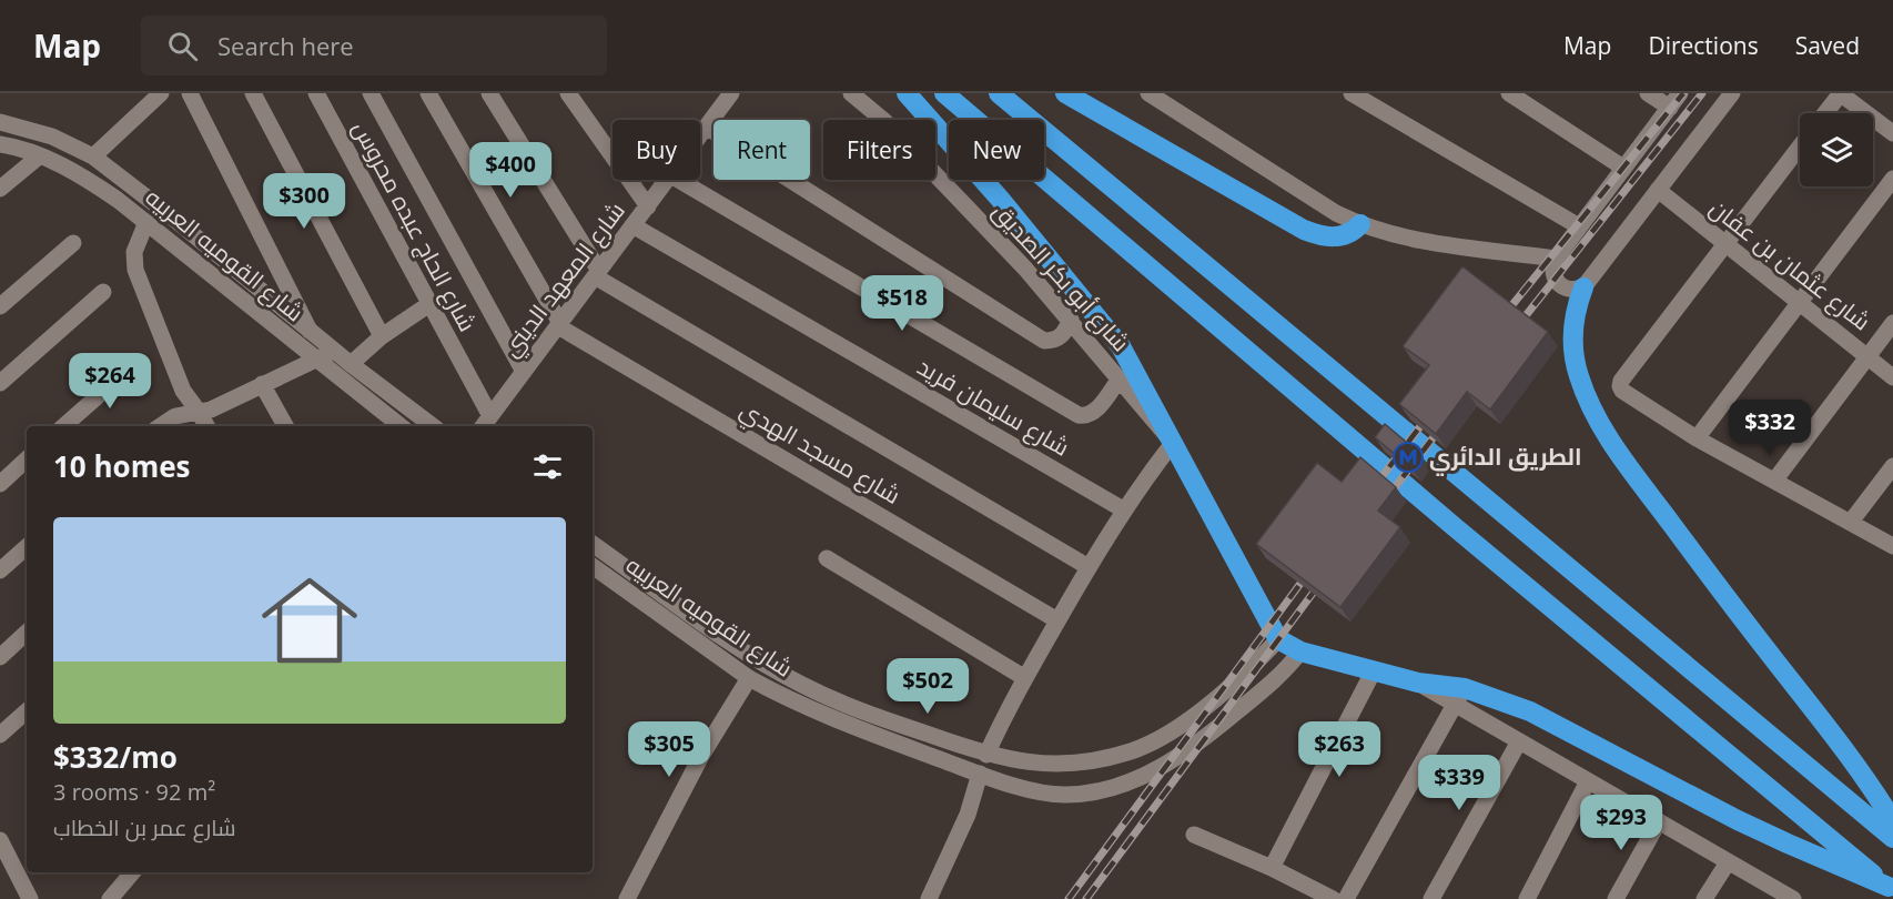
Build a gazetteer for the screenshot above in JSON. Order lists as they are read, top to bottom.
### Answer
{
  "streets": {
    "street": [
      "شارع الحاج عبده محروس",
      "شارع القوميه العربيه",
      "شارع عثمان بن عفان",
      "شارع أبو بكر الصديق",
      "شارع المعهد الديني",
      "شارع سليمان فريد",
      "شارع مسجد الهدي"
    ]
  },
  "crossings": [
    ["شارع الحاج عبده محروس", "شارع المعهد الديني"],
    ["شارع المعهد الديني", "شارع سليمان فريد"],
    ["شارع المعهد الديني", "شارع مسجد الهدي"]
  ],
  "places": {
    "metro station": ["الطريق الدائري"]
  },
  "page": {
    "header": "Map",
    "search": "Search here",
    "nav": ["Map", "Directions", "Saved"],
    "chip": [
      "Buy",
      "Rent",
      "Filters",
      "New"
    ],
    "price": [
      "$400",
      "$300",
      "$518",
      "$264",
      "$332",
      "$502",
      "$305",
      "$263",
      "$339",
      "$293"
    ],
    "heading": "10 homes",
    "list": [
      {
        "name": "$332/mo",
        "note": "3 rooms · 92 m² · شارع عمر بن الخطاب"
      }
    ]
  }
}
